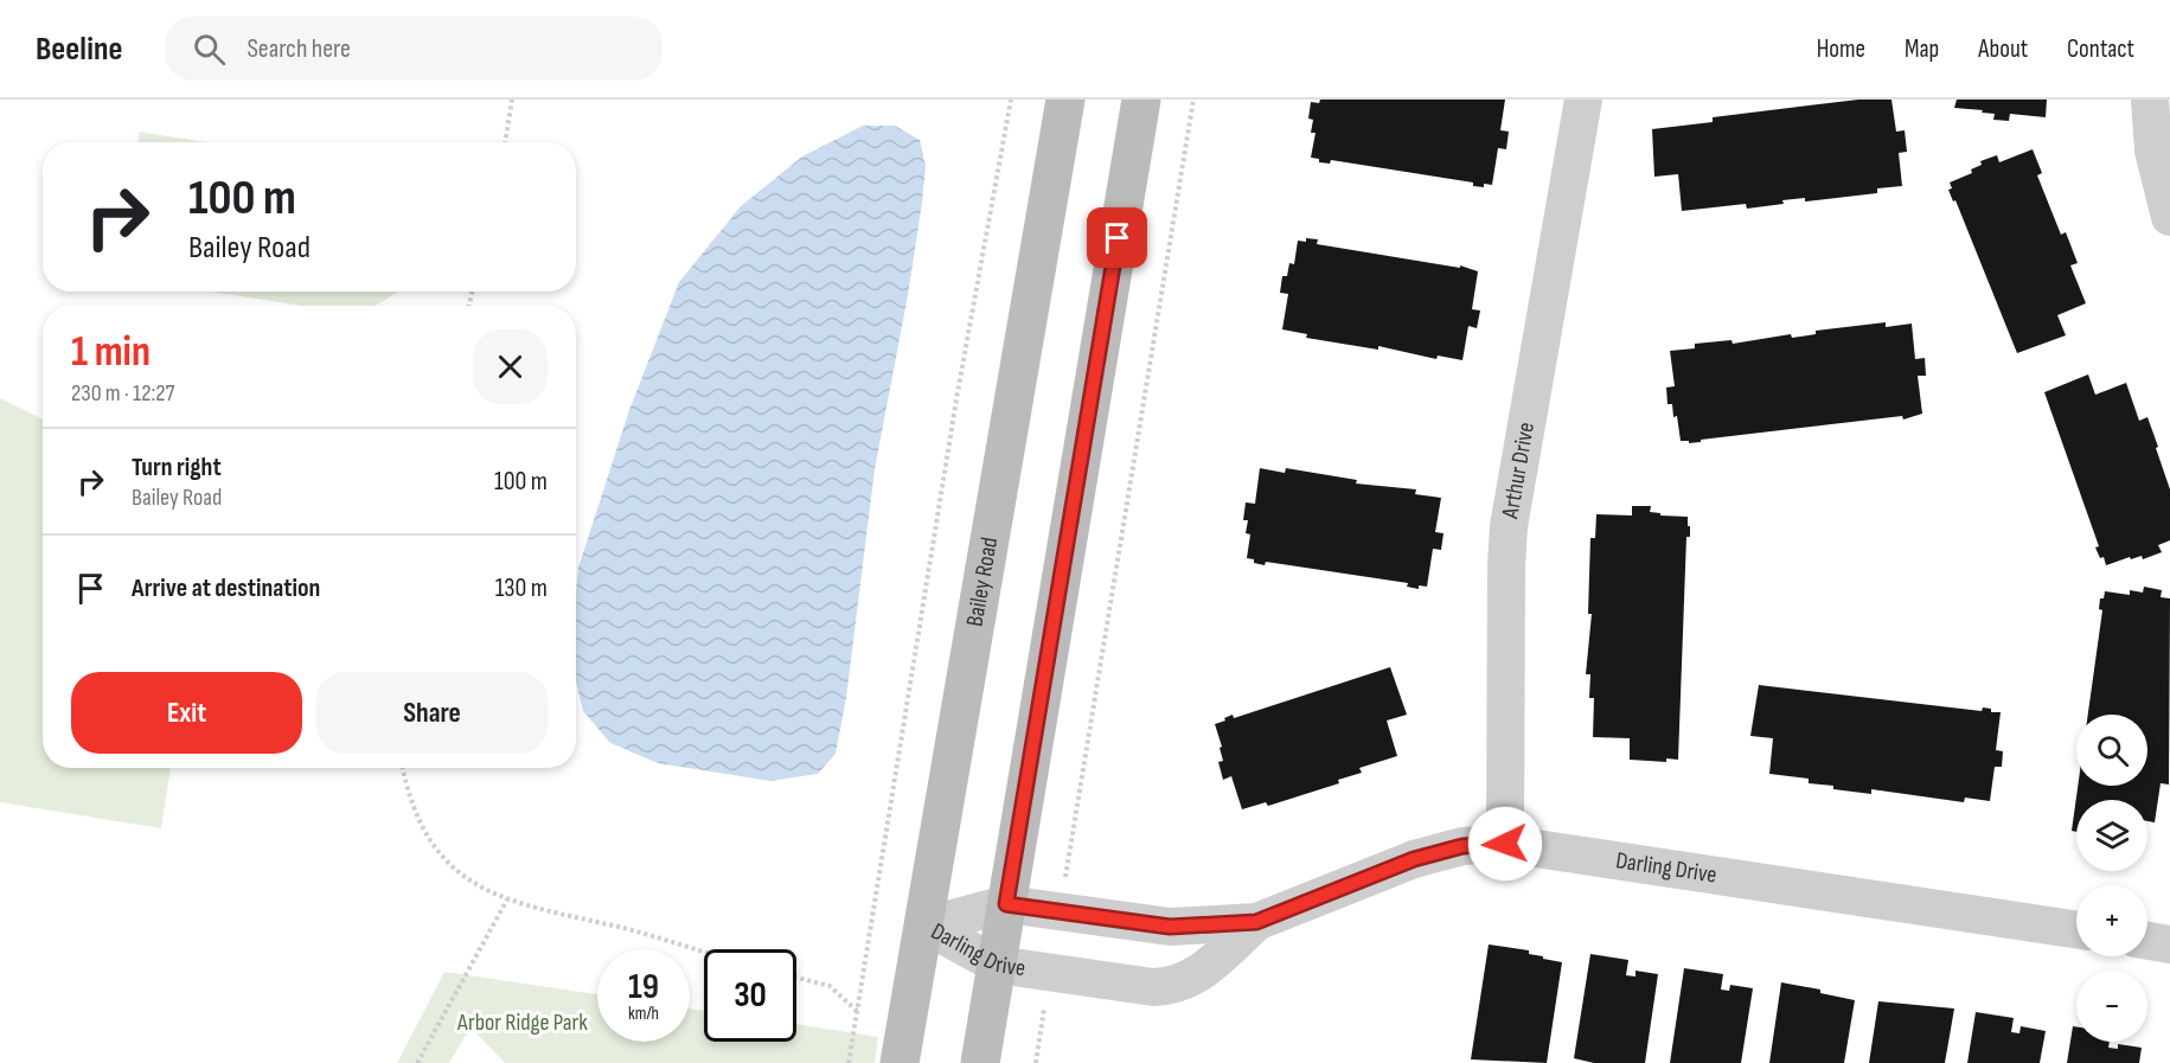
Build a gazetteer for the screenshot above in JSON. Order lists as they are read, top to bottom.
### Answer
{
  "streets": {
    "main road": ["Bailey Road"],
    "street": ["Arthur Drive", "Darling Drive"]
  },
  "crossings": [
    ["Arthur Drive", "Darling Drive"],
    ["Bailey Road", "Darling Drive"]
  ],
  "parks": ["Arbor Ridge Park"],
  "page": {
    "header": "Beeline",
    "search": "Search here",
    "nav": [
      "Home",
      "Map",
      "About",
      "Contact"
    ],
    "turn": ["100 m", "Bailey Road"],
    "heading": ["1 min", "230 m · 12:27"],
    "list": [
      {
        "name": "Turn right",
        "note": "Bailey Road",
        "value": "100 m"
      },
      {
        "name": "Arrive at destination",
        "value": "130 m"
      }
    ],
    "buttons": ["Exit", "Share"],
    "map_buttons": ["+", "−"],
    "speed": "19 km/h",
    "limit": "30"
  }
}
